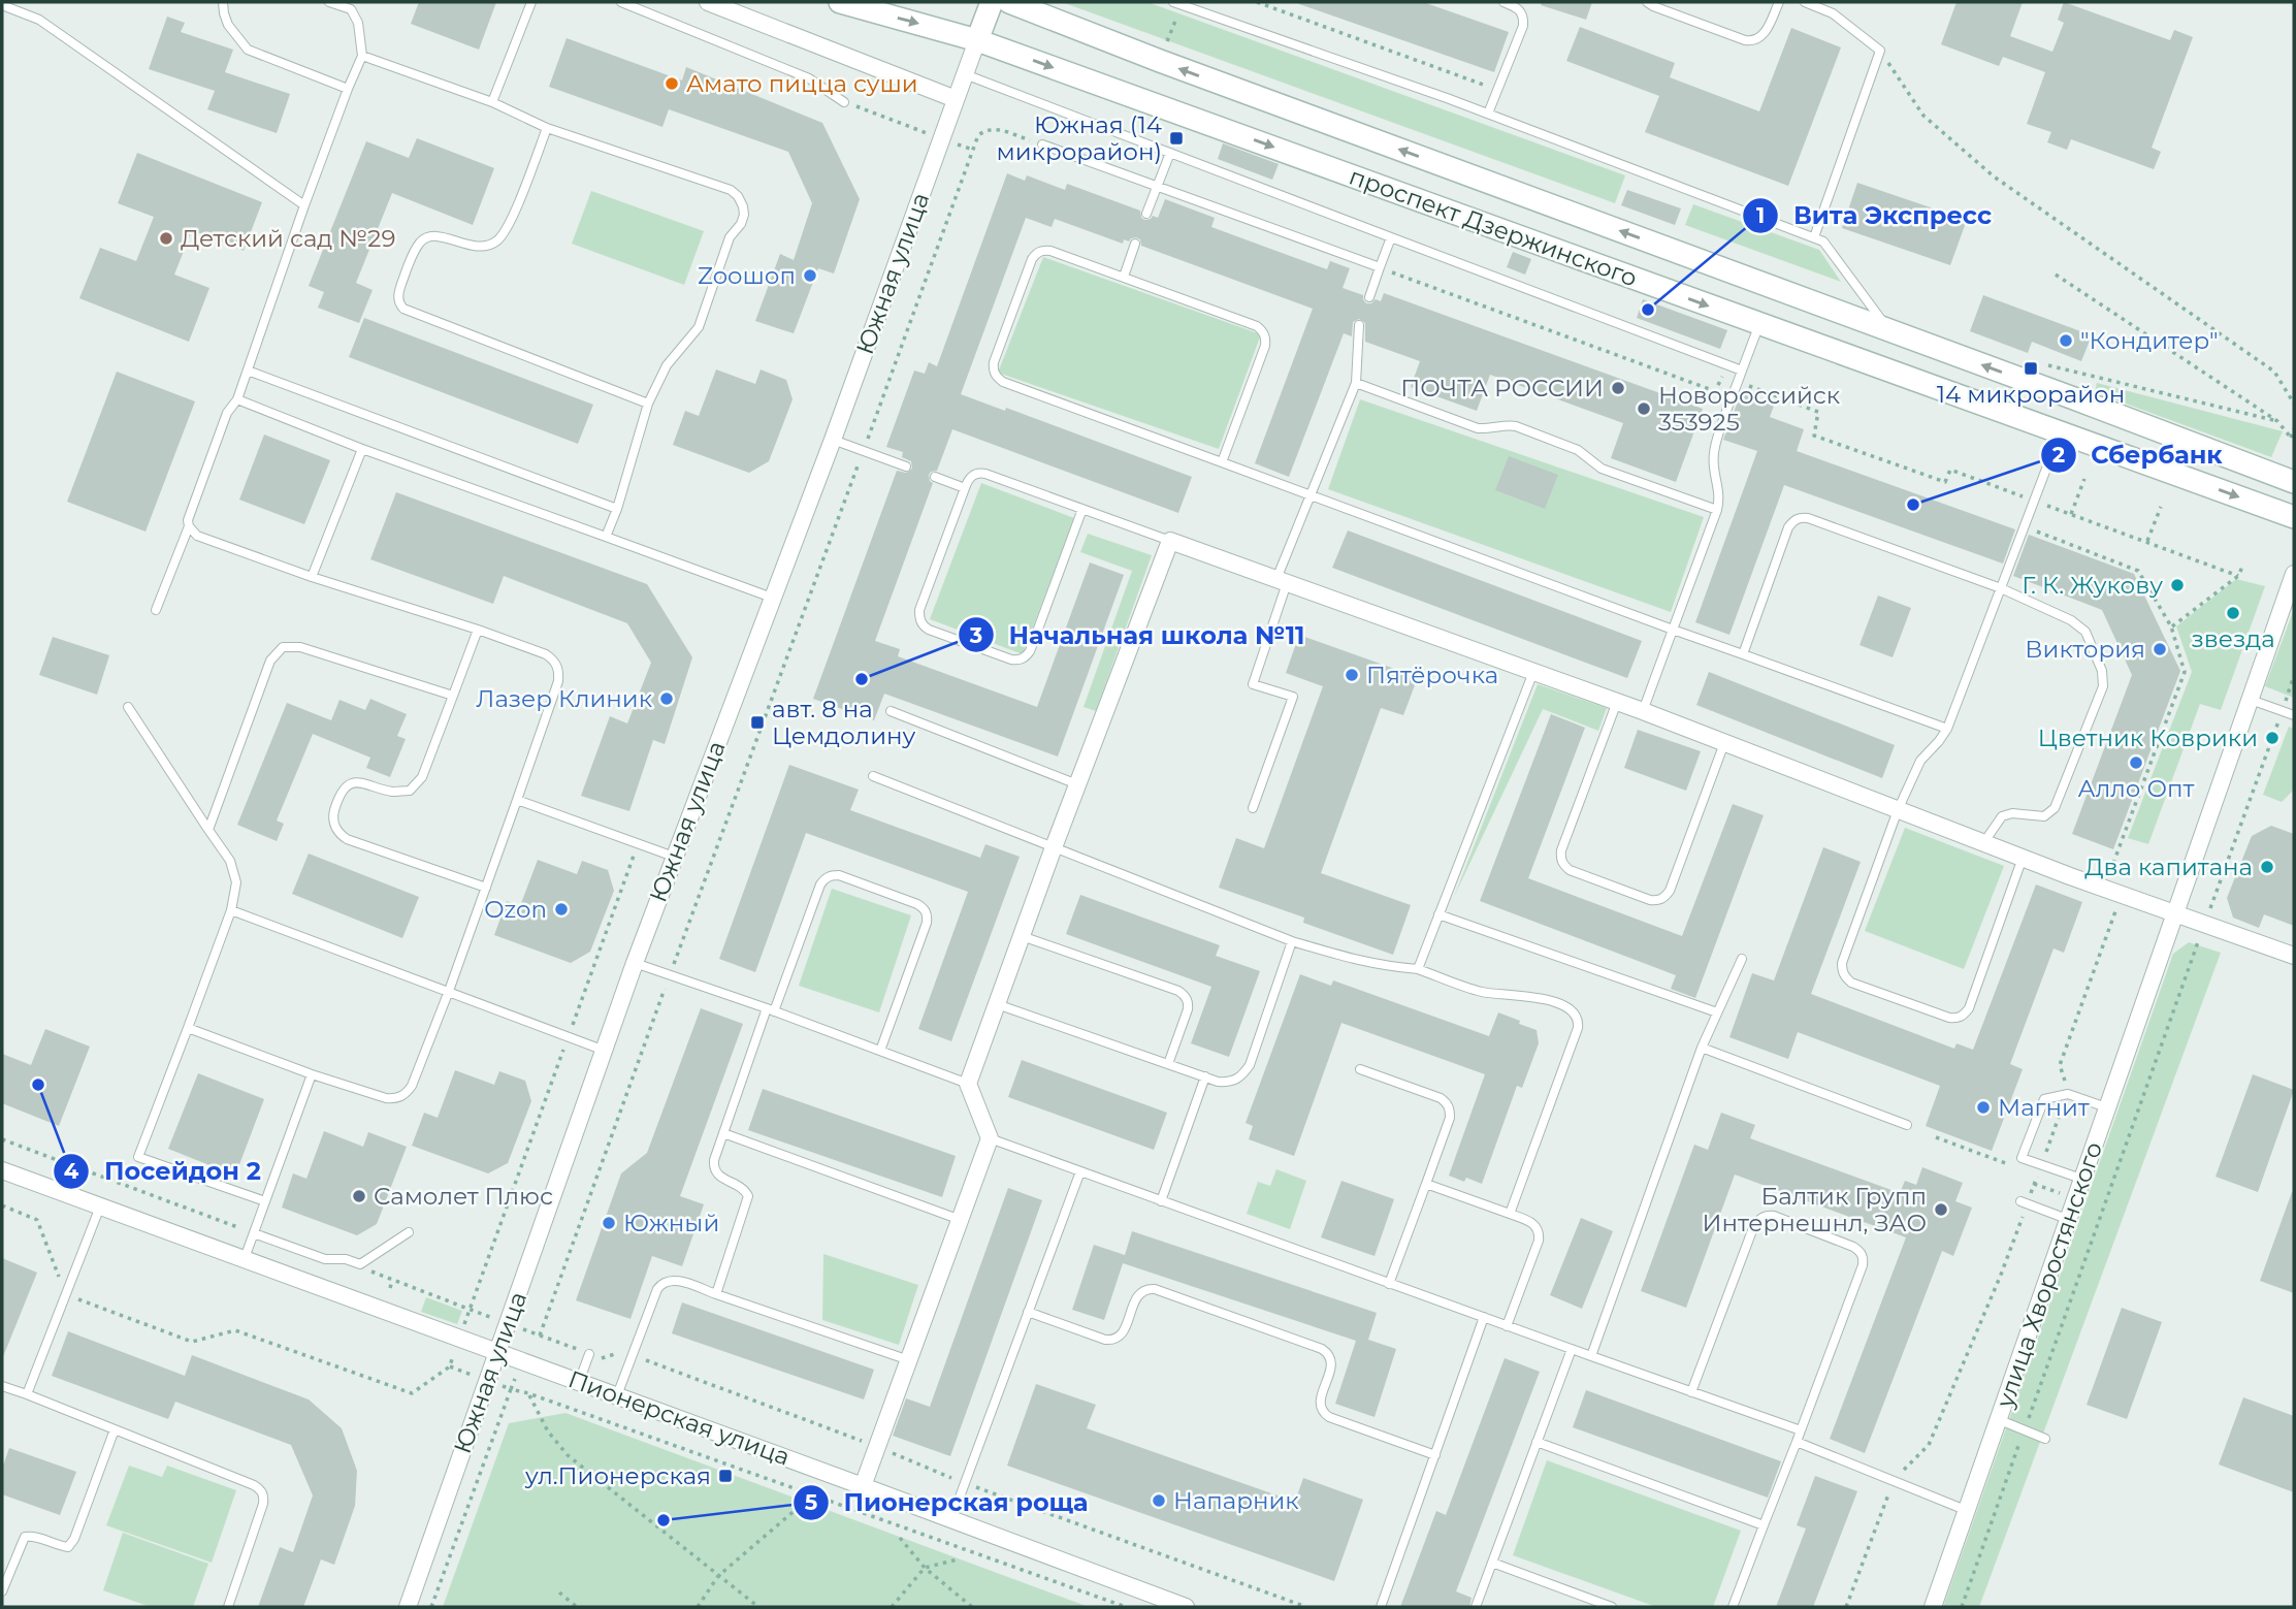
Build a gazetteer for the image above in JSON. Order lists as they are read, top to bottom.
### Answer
{
  "streets": {
    "street": [
      "проспект Дзержинского",
      "Южная улица",
      "улица Хворостянского",
      "Пионерская улица"
    ]
  },
  "crossings": [
    ["проспект Дзержинского", "Южная улица"],
    ["Южная улица", "Пионерская улица"]
  ],
  "places": {
    "other": [
      "Амато пицца суши",
      "Детский сад №29",
      "Zooшоп",
      "Вита Экспресс",
      "\"Кондитер\"",
      "ПОЧТА РОССИИ",
      "Новороссийск 353925",
      "Сбербанк",
      "Г. К. Жукову",
      "звезда",
      "Виктория",
      "Пятёрочка",
      "Начальная школа №11",
      "Лазер Клиник",
      "Цветник Коврики",
      "Алло Опт",
      "Два капитана",
      "Ozon",
      "Посейдон 2",
      "Магнит",
      "Самолет Плюс",
      "Балтик Групп Интернешнл, ЗАО",
      "Южный",
      "Напарник",
      "Пионерская роща"
    ],
    "transit": [
      "Южная (14 микрорайон)",
      "14 микрорайон",
      "авт. 8 на Цемдолину",
      "ул.Пионерская"
    ]
  }
}
